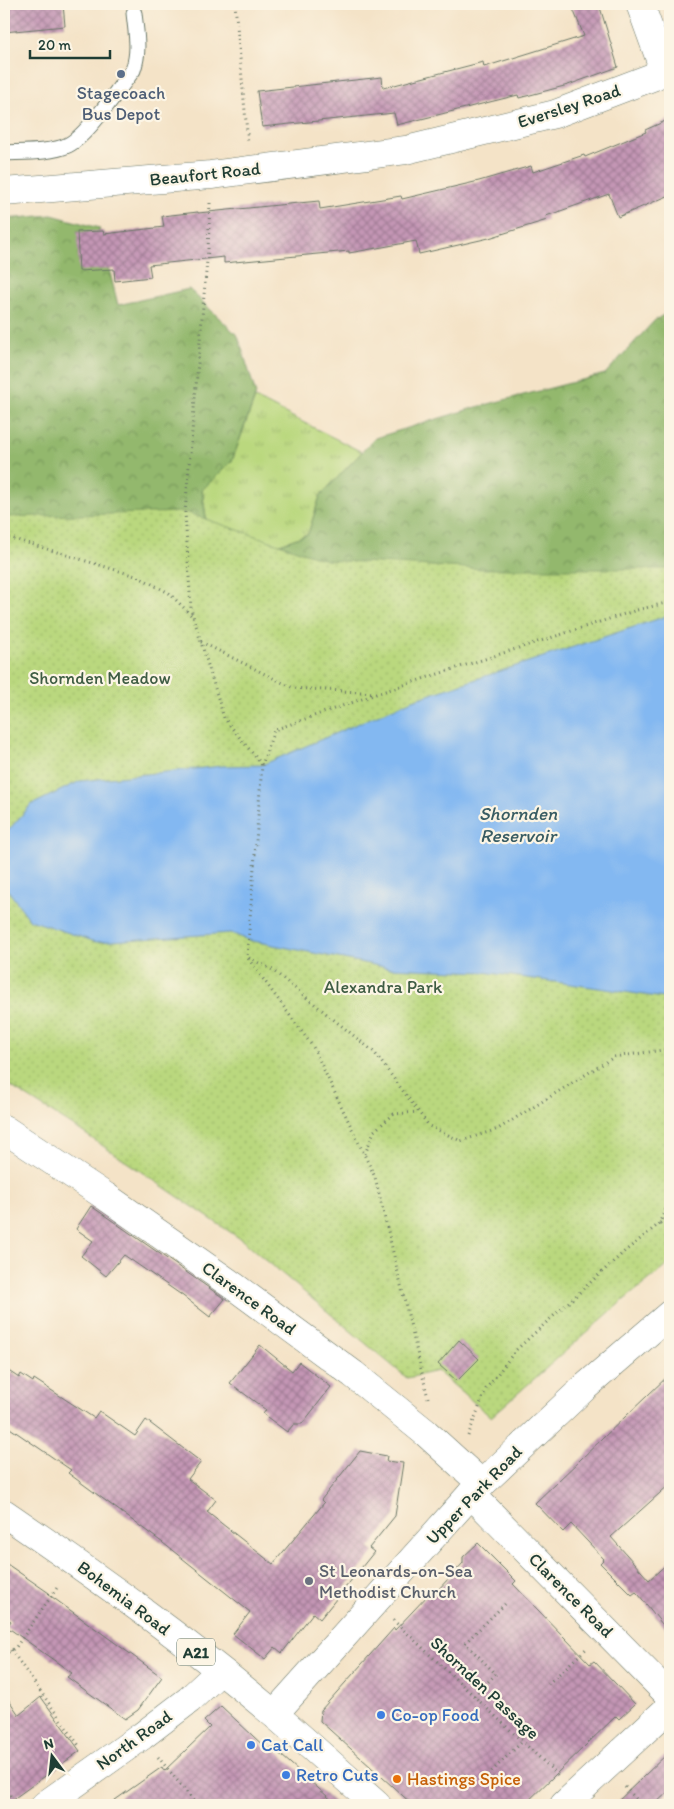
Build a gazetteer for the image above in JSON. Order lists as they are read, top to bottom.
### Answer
{
  "streets": {
    "main road": [
      "Eversley Road",
      "Beaufort Road",
      "Clarence Road",
      "Upper Park Road",
      "Bohemia Road",
      "A21",
      "North Road"
    ],
    "path": ["Shornden Passage"]
  },
  "crossings": [
    ["Eversley Road", "Beaufort Road"],
    ["Clarence Road", "Upper Park Road"],
    ["Upper Park Road", "Bohemia Road"],
    ["Upper Park Road", "Shornden Passage"],
    ["Bohemia Road", "North Road"]
  ],
  "water": ["Shornden Reservoir"],
  "parks": ["Shornden Meadow", "Alexandra Park"],
  "places": [
    "Stagecoach Bus Depot",
    "St Leonards-on-Sea Methodist Church",
    "Co-op Food",
    "Cat Call",
    "Retro Cuts",
    "Hastings Spice"
  ],
  "scale_bar": "20 m",
  "north": "top"
}
